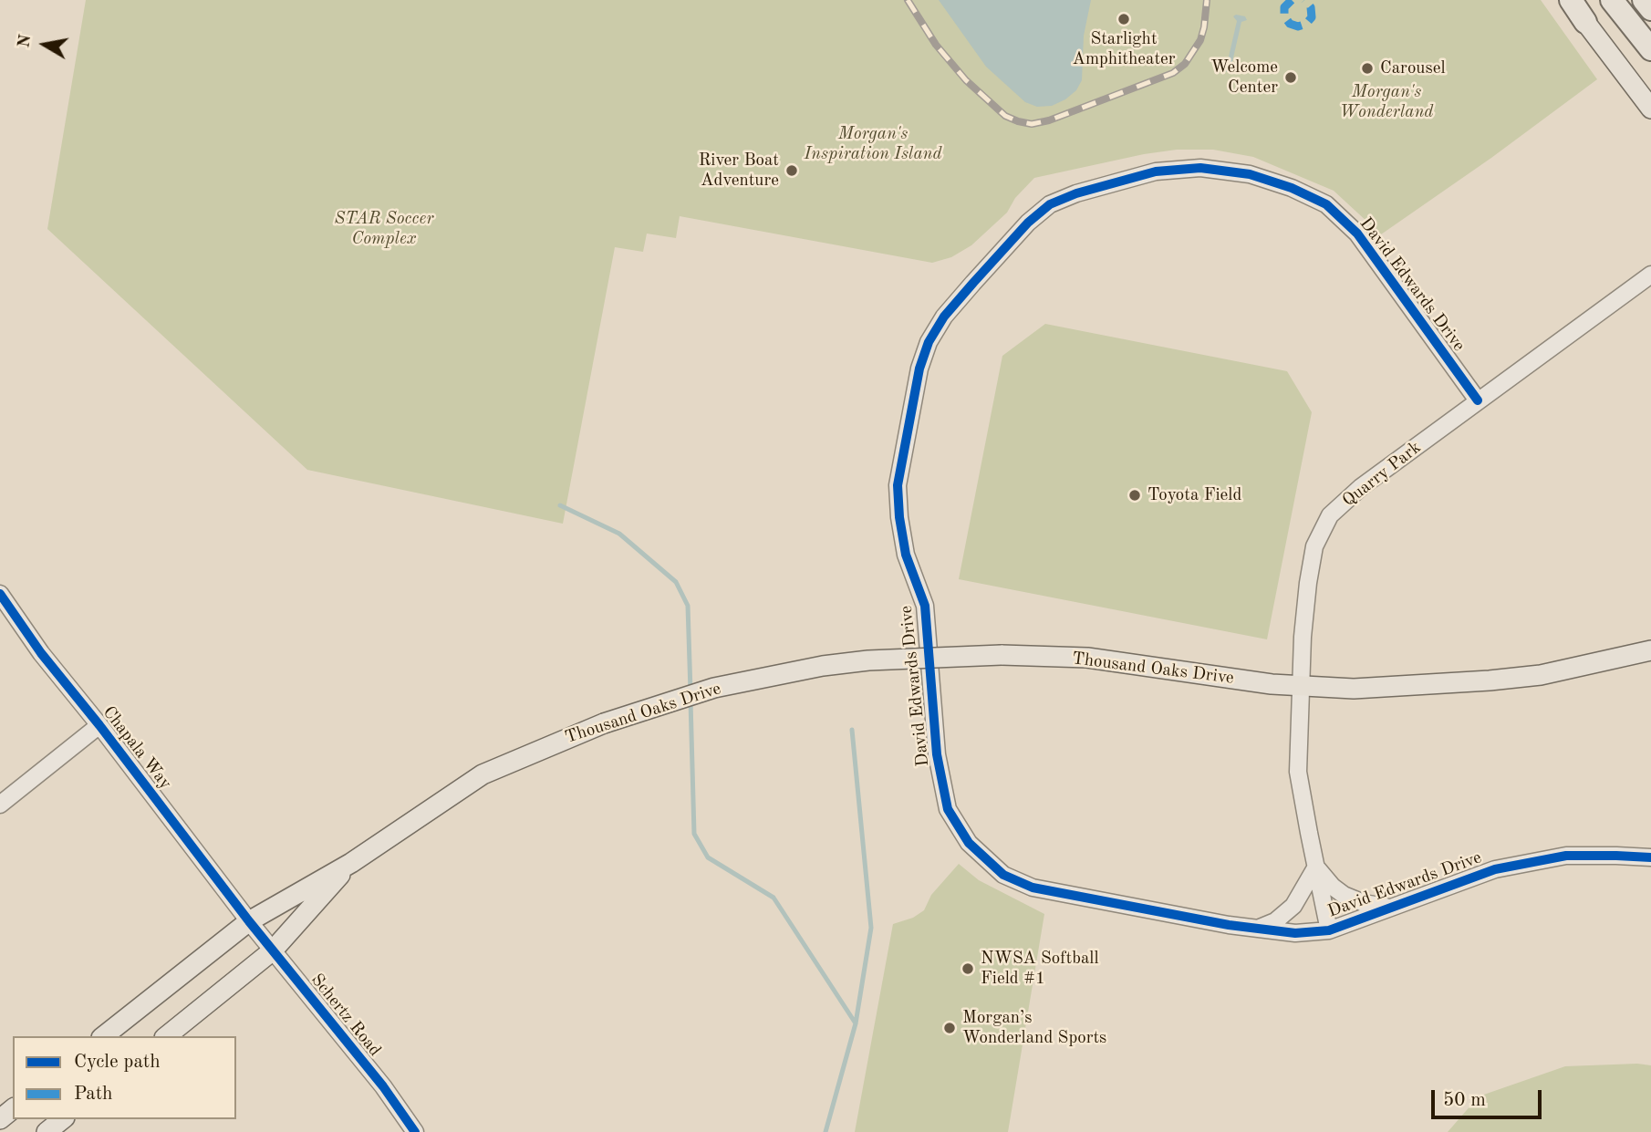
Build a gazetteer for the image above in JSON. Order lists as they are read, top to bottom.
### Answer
{
  "streets": {
    "main road": ["Thousand Oaks Drive"],
    "street": [
      "David Edwards Drive",
      "Quarry Park",
      "Chapala Way",
      "Schertz Road"
    ]
  },
  "crossings": [
    ["David Edwards Drive", "Quarry Park"],
    ["Quarry Park", "Thousand Oaks Drive"],
    ["Thousand Oaks Drive", "Chapala Way"],
    ["Thousand Oaks Drive", "Schertz Road"],
    ["Chapala Way", "Schertz Road"]
  ],
  "parks": ["Morgan's Wonderland", "Morgan's Inspiration Island", "STAR Soccer Complex"],
  "places": [
    "Starlight Amphitheater",
    "Carousel",
    "Welcome Center",
    "River Boat Adventure",
    "Toyota Field",
    "NWSA Softball Field #1",
    "Morgan’s Wonderland Sports"
  ],
  "legend": ["Cycle path", "Path"],
  "scale_bar": "50 m",
  "north": "left"
}
